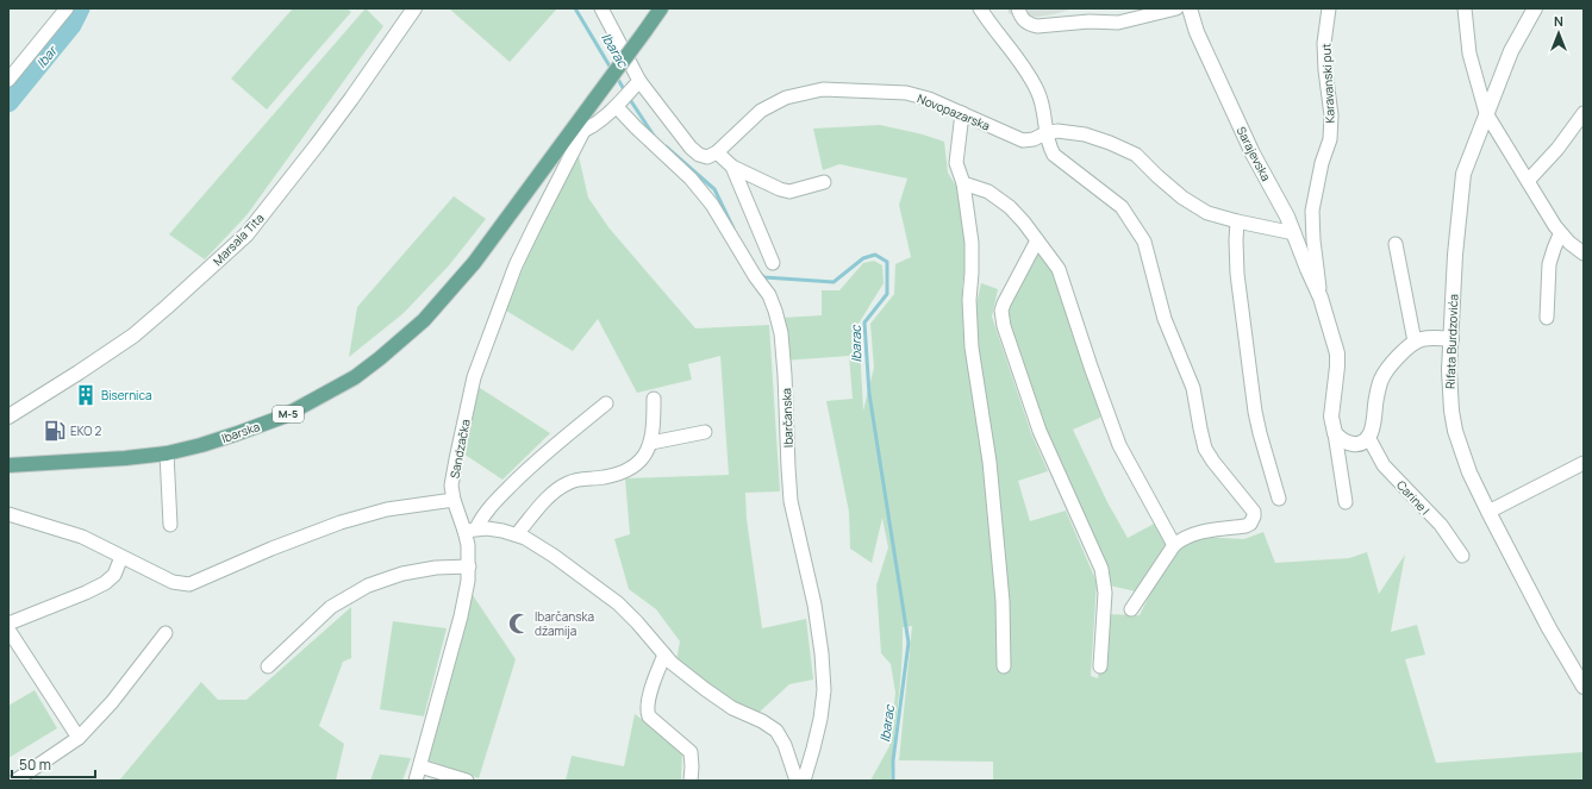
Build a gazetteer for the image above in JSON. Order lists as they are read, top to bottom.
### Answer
{
  "streets": {
    "main road": ["M-5", "Ibarska"],
    "street": [
      "Karavanski put",
      "Novopazarska",
      "Sarajevska",
      "Marsala Tita",
      "Rifata Burdzovića",
      "Ibarčanska",
      "Sandzačka",
      "Carine I"
    ]
  },
  "crossings": [
    ["Karavanski put", "Sarajevska"],
    ["Novopazarska", "Sarajevska"],
    ["M-5", "Ibarska"],
    ["M-5", "Sandzačka"],
    ["Ibarska", "Sandzačka"]
  ],
  "water": ["Ibarac", "Ibar"],
  "places": {
    "building": ["Bisernica"],
    "fuel station": ["EKO 2"],
    "mosque": ["Ibarčanska džamija"]
  },
  "scale_bar": "50 m",
  "north": "top"
}
